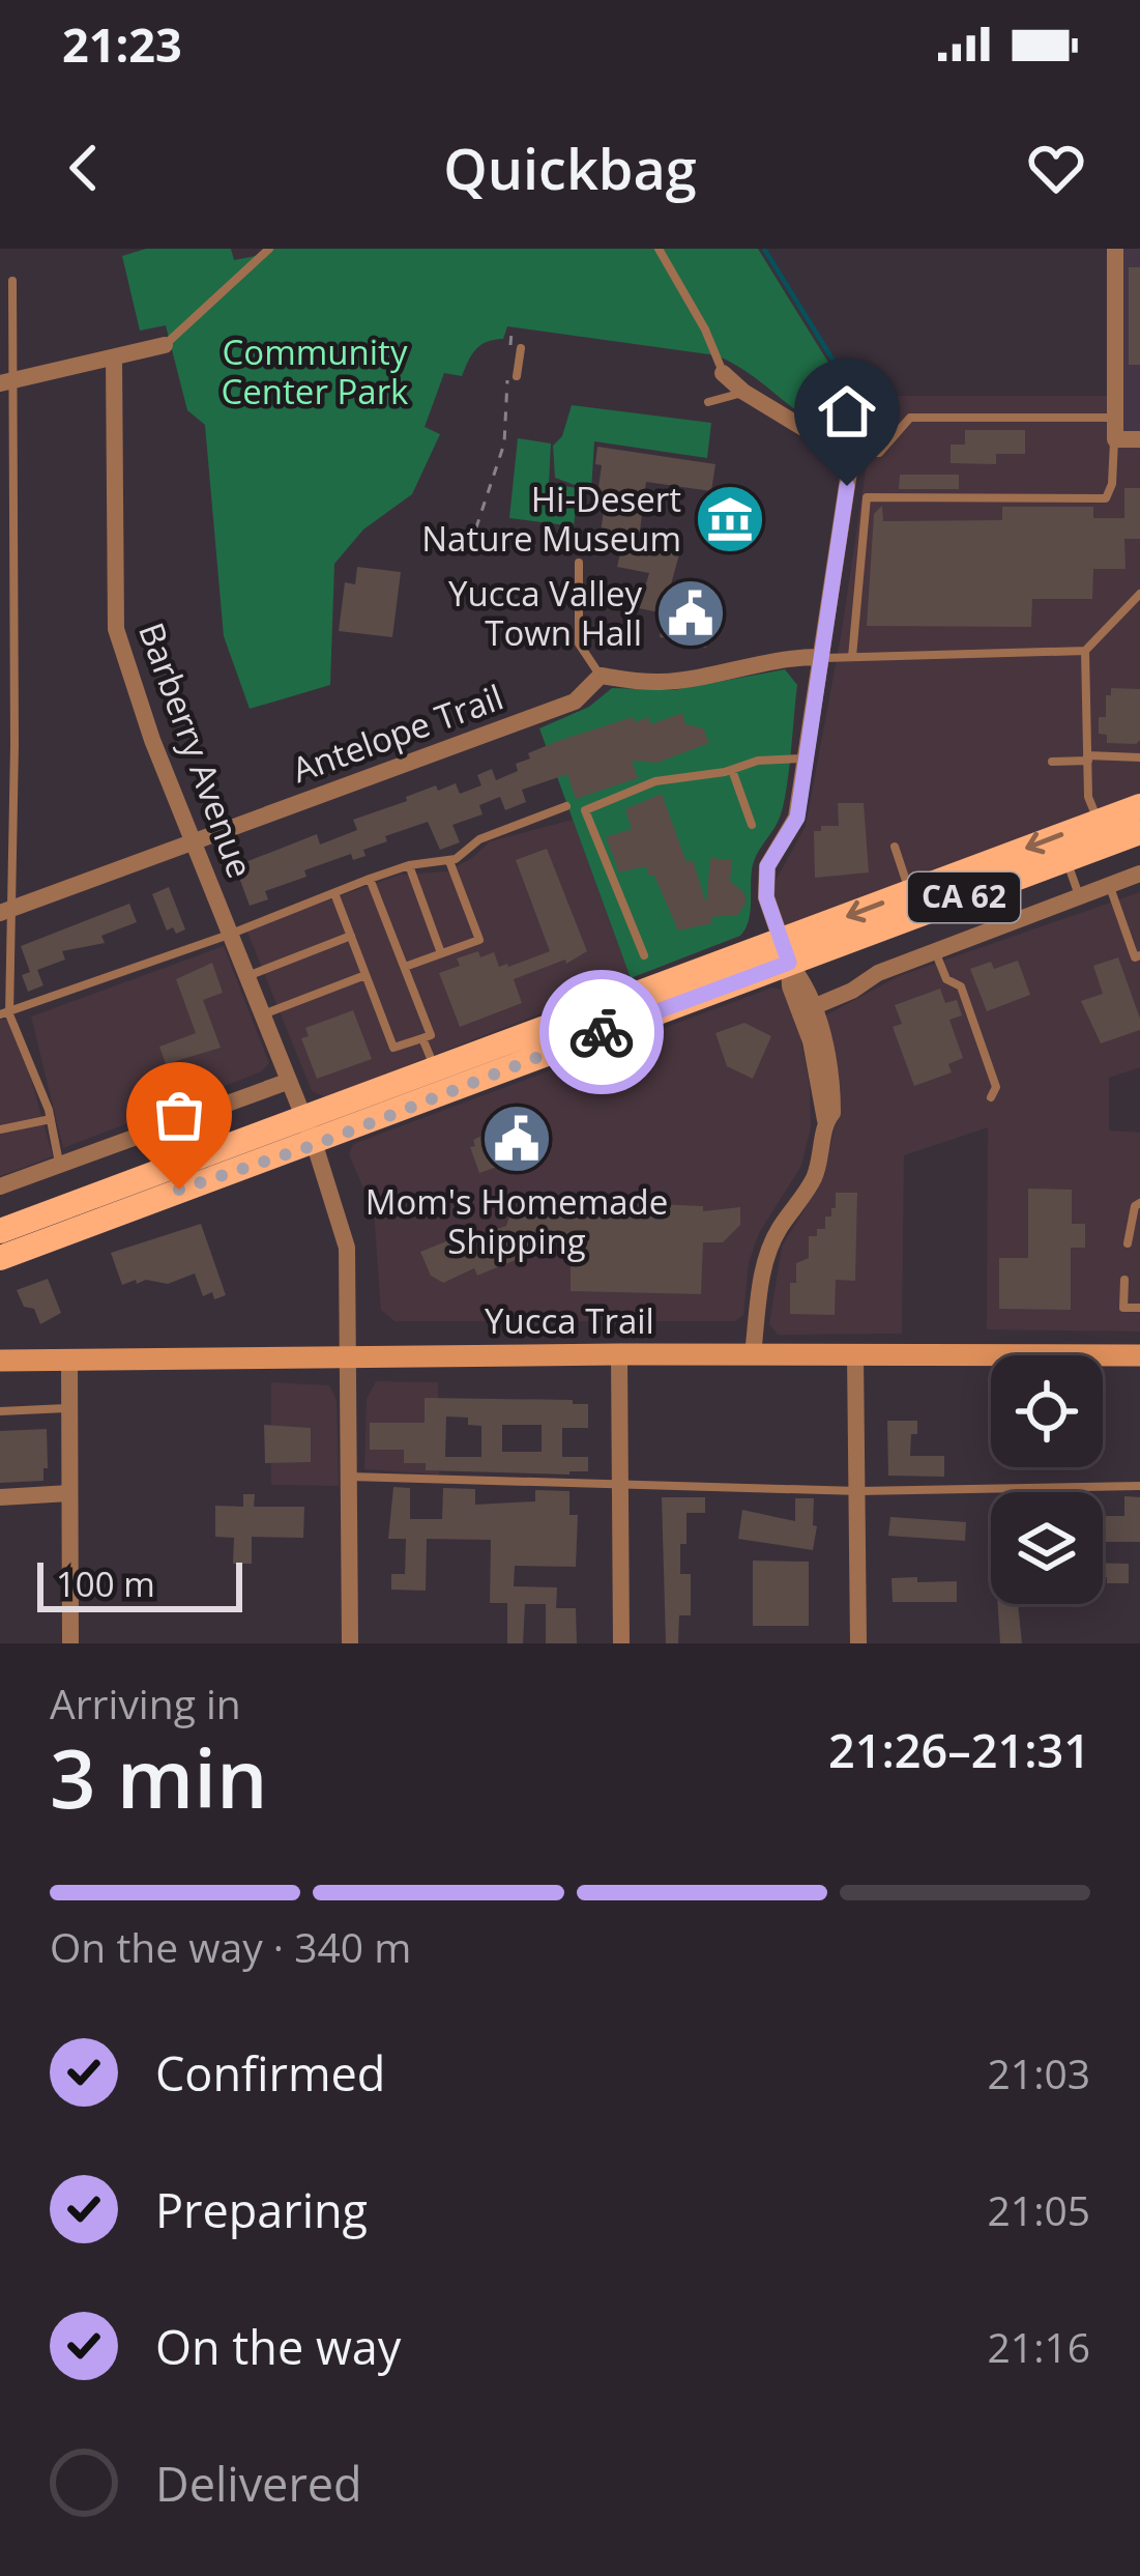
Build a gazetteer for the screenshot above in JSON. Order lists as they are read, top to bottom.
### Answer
{
  "streets": {
    "main road": ["CA 62"],
    "street": ["Antelope Trail", "Barberry Avenue", "Yucca Trail"]
  },
  "crossings": [
    ["Antelope Trail", "Barberry Avenue"],
    ["Barberry Avenue", "CA 62"],
    ["Barberry Avenue", "Yucca Trail"]
  ],
  "parks": ["Community Center Park"],
  "places": {
    "museum": ["Hi-Desert Nature Museum"],
    "public building": ["Yucca Valley Town Hall", "Mom's Homemade Shipping"]
  },
  "scale_bar": "100 m",
  "page": {
    "status": "21:23",
    "header": "Quickbag",
    "scale": "100 m",
    "heading": ["3 min", "Arriving in", "21:26–21:31"],
    "bar": "On the way · 340 m",
    "list": [
      ["Confirmed", "21:03"],
      ["Preparing", "21:05"],
      ["On the way", "21:16"],
      "Delivered"
    ]
  }
}
